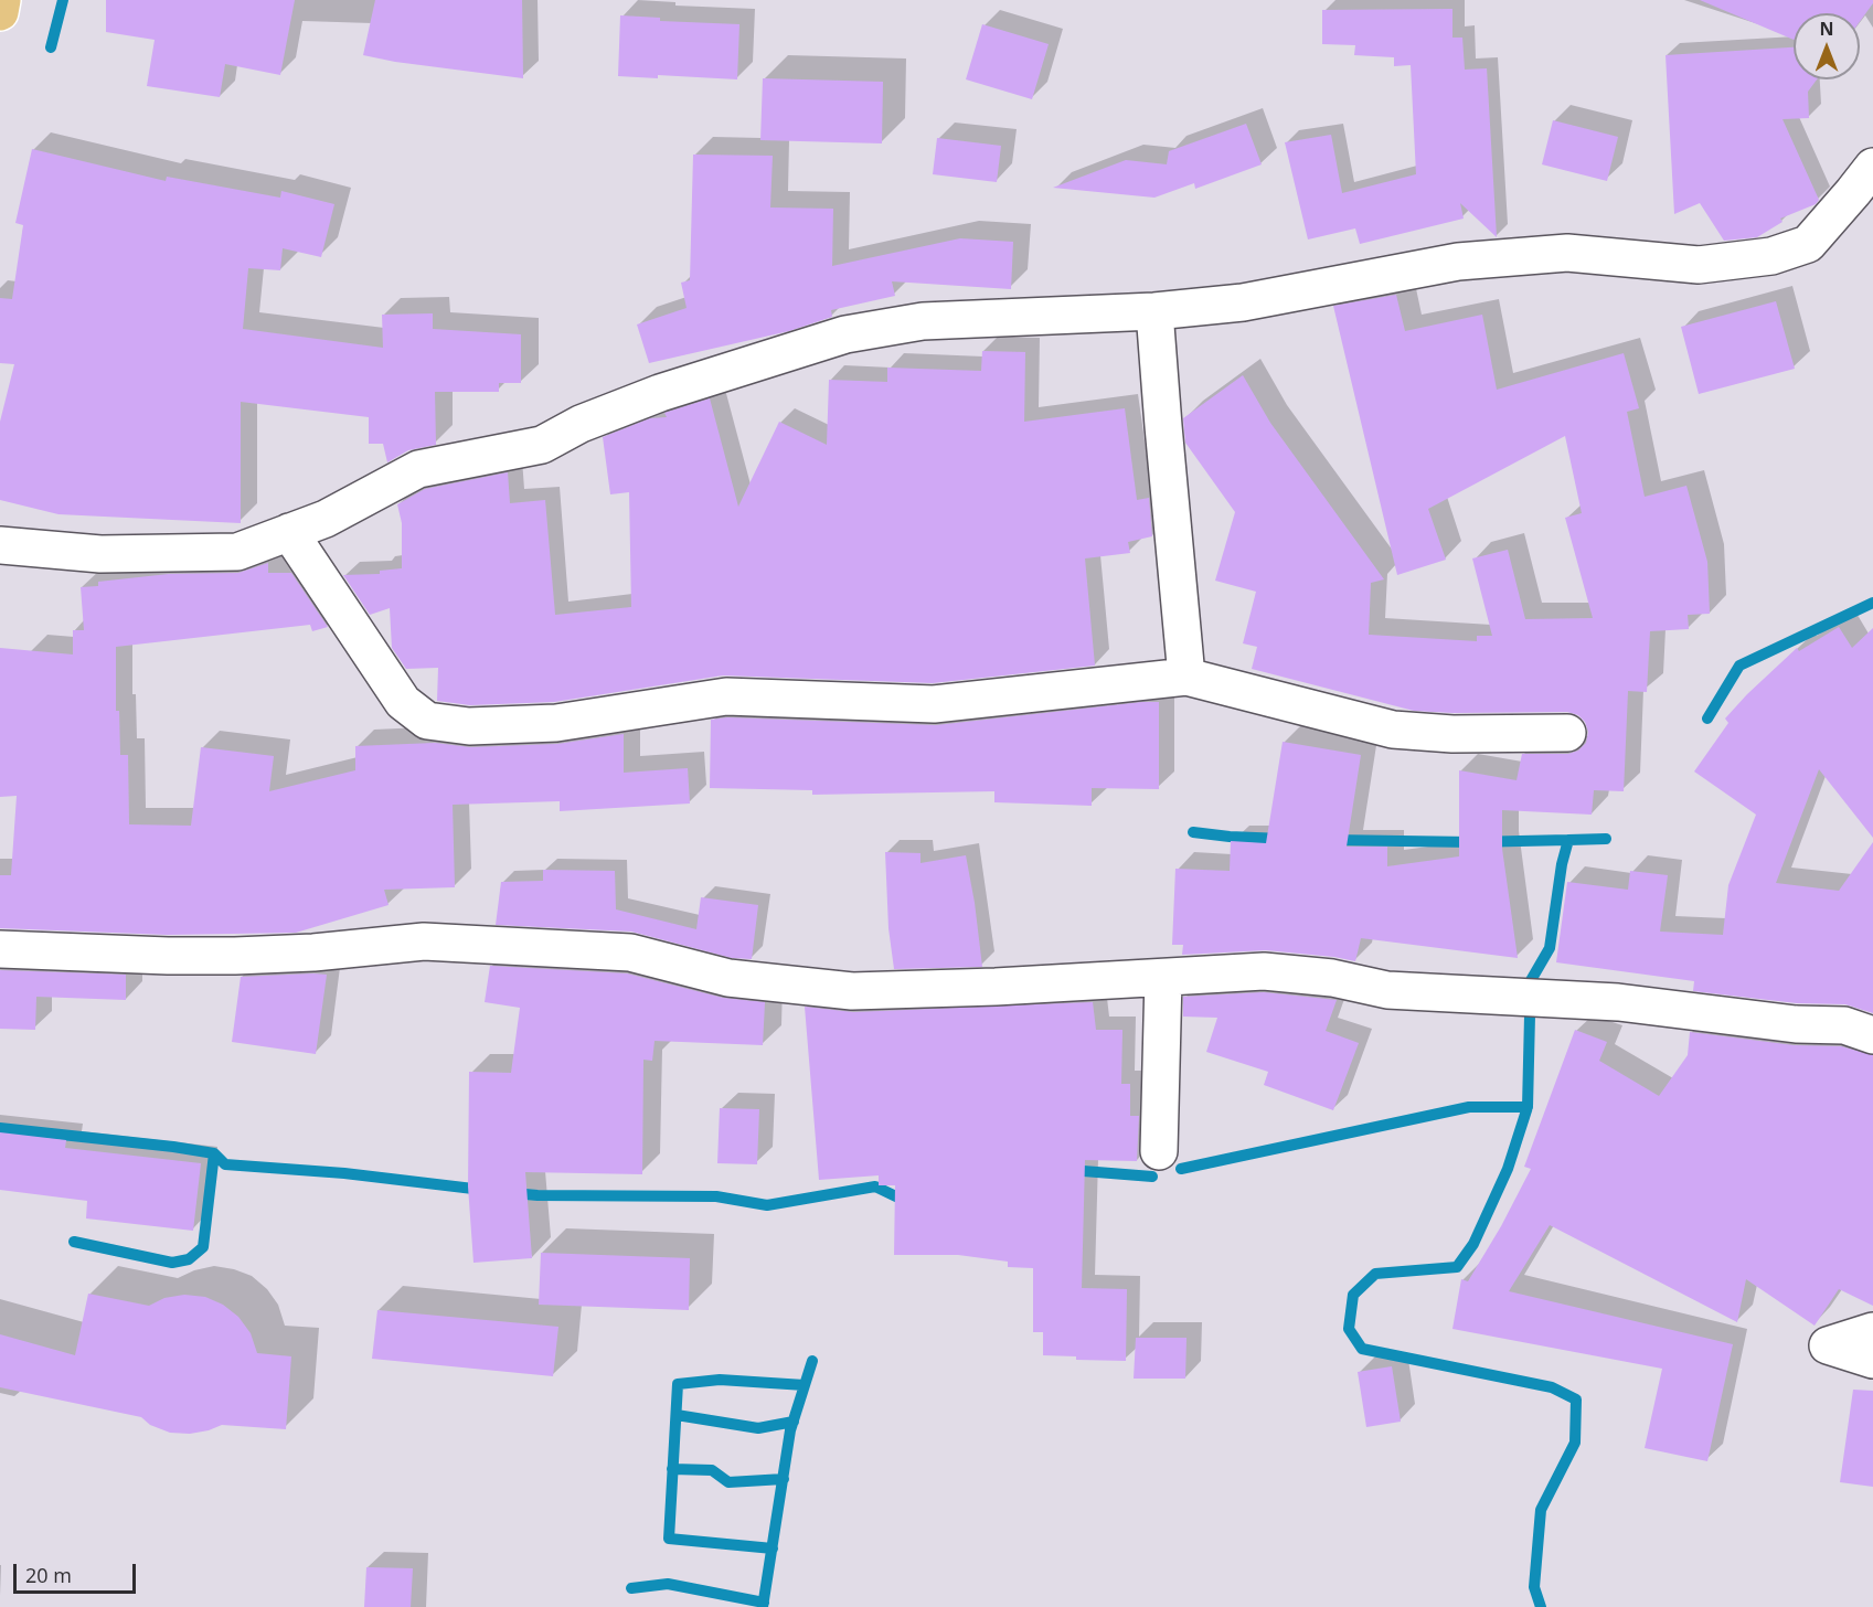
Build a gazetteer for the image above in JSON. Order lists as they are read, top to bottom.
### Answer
{
  "scale_bar": "20 m",
  "north": "top"
}
